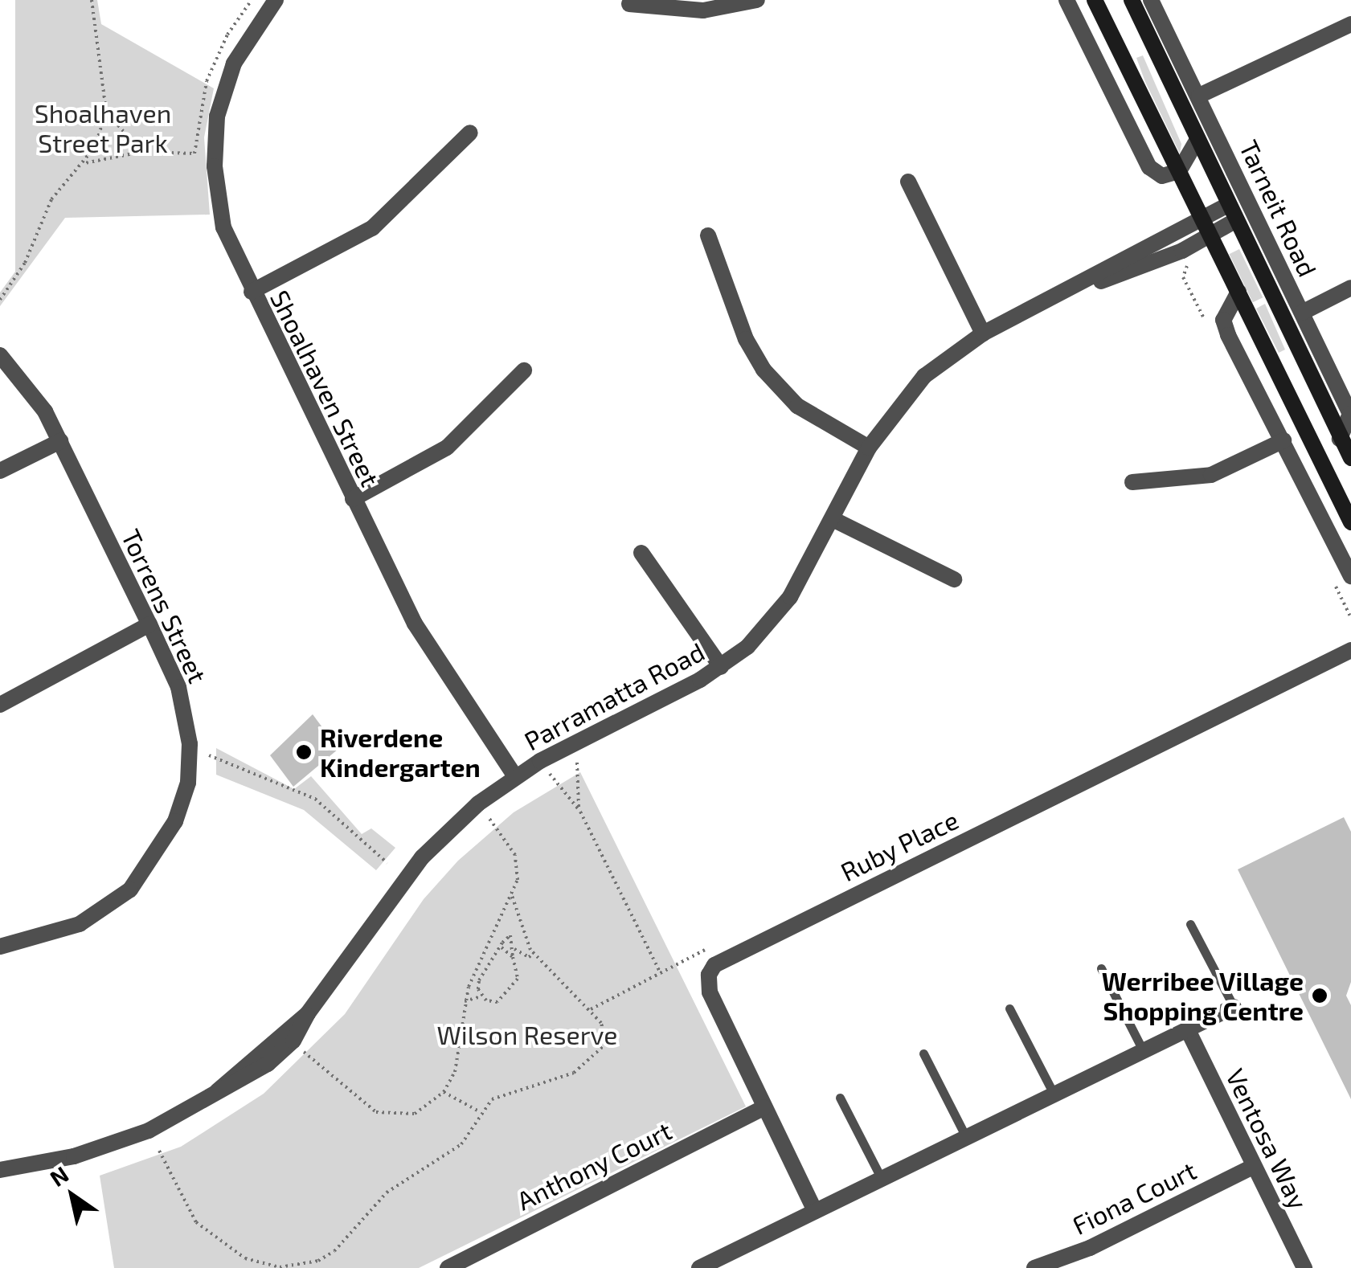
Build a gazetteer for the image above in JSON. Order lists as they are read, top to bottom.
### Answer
{
  "streets": {
    "main road": ["Tarneit Road"],
    "street": [
      "Shoalhaven Street",
      "Torrens Street",
      "Parramatta Road",
      "Ruby Place",
      "Ventosa Way",
      "Anthony Court",
      "Fiona Court"
    ]
  },
  "crossings": [
    ["Tarneit Road", "Parramatta Road"],
    ["Shoalhaven Street", "Parramatta Road"],
    ["Ruby Place", "Anthony Court"],
    ["Ventosa Way", "Fiona Court"]
  ],
  "parks": ["Shoalhaven Street Park", "Wilson Reserve"],
  "places": ["Riverdene Kindergarten", "Werribee Village Shopping Centre"],
  "north": "top left"
}
